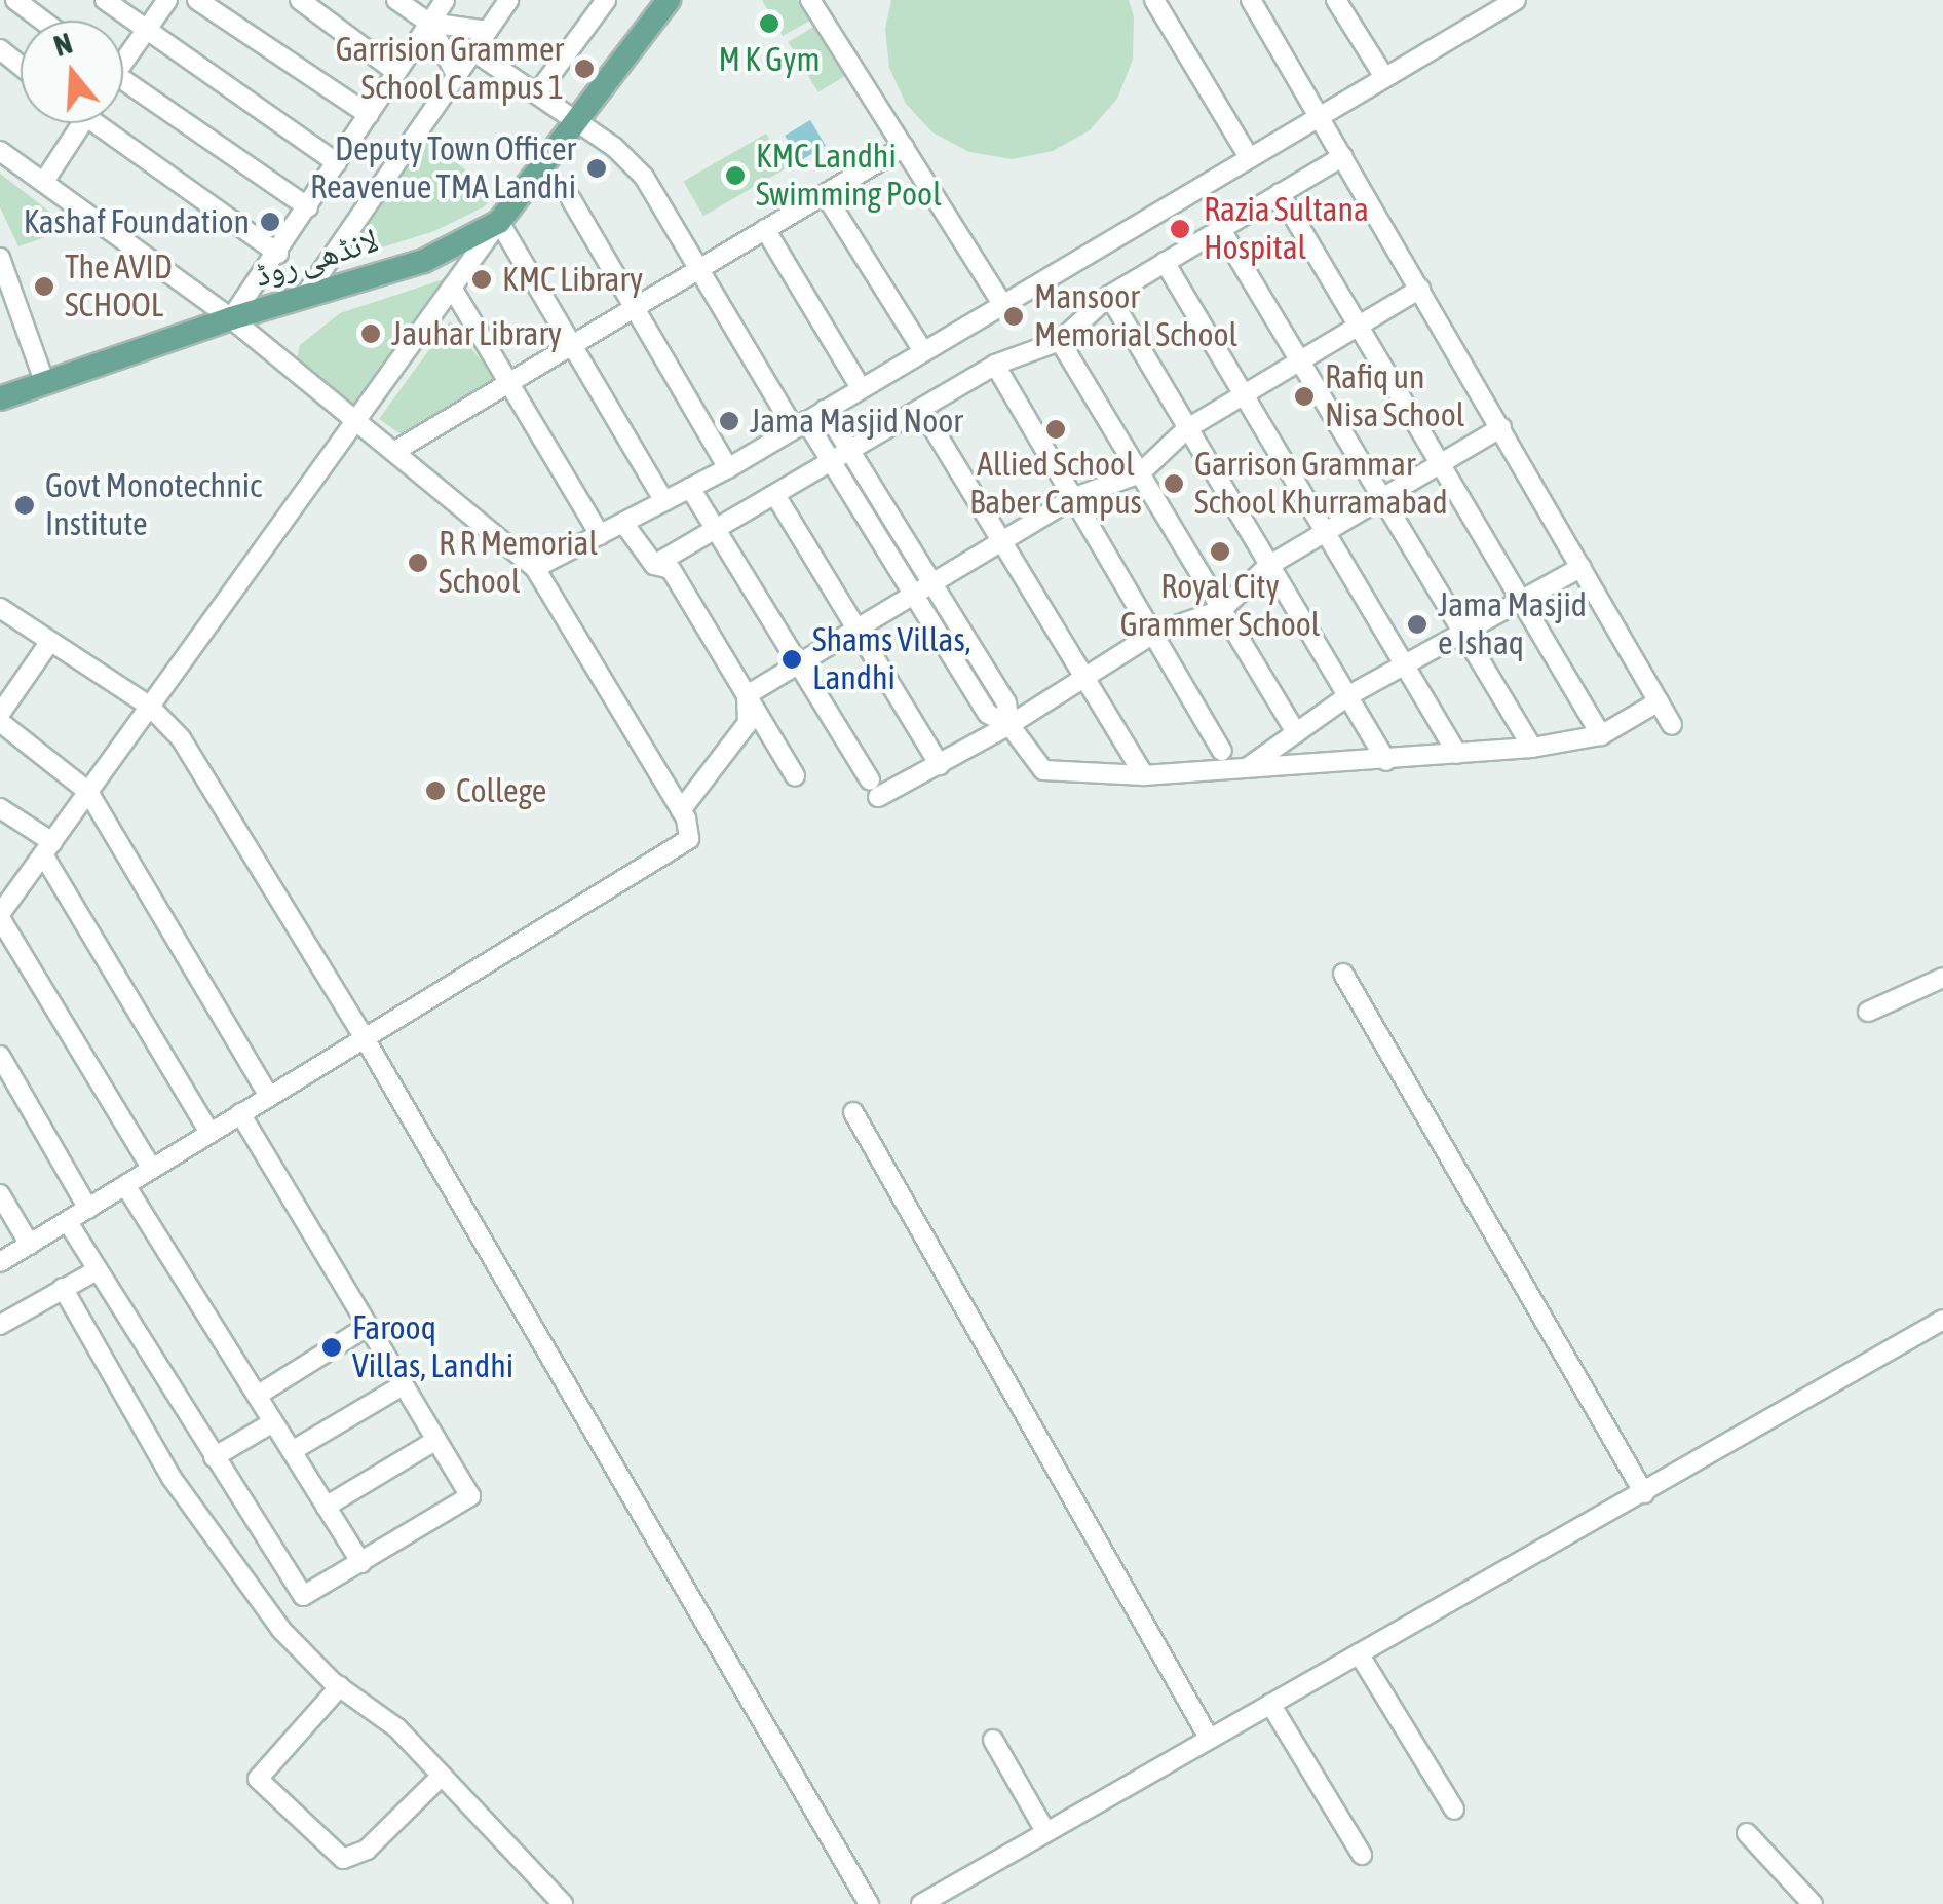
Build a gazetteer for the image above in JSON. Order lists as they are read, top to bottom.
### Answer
{
  "streets": {
    "main road": ["لانڈھی روڈ"]
  },
  "places": [
    "M K Gym",
    "Garrision Grammer School Campus 1",
    "Deputy Town Officer Reavenue TMA Landhi",
    "KMC Landhi Swimming Pool",
    "Kashaf Foundation",
    "Razia Sultana Hospital",
    "KMC Library",
    "The AVID SCHOOL",
    "Mansoor Memorial School",
    "Jauhar Library",
    "Rafiq un Nisa School",
    "Jama Masjid Noor",
    "Allied School Baber Campus",
    "Garrison Grammar School Khurramabad",
    "Govt Monotechnic Institute",
    "Royal City Grammer School",
    "R R Memorial School",
    "Jama Masjid e Ishaq",
    "Shams Villas, Landhi",
    "College",
    "Farooq Villas, Landhi"
  ],
  "north": "top"
}
